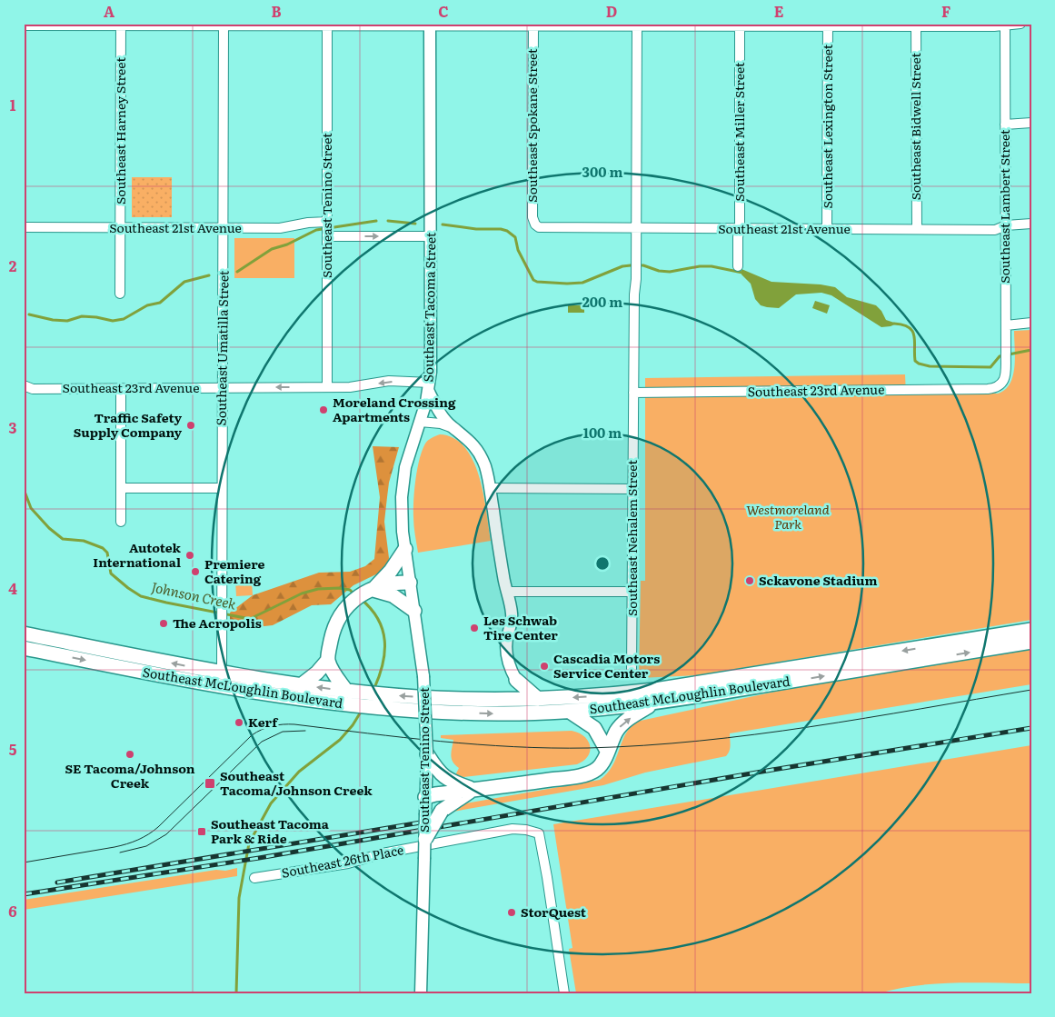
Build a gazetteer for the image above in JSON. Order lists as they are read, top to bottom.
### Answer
{
  "streets": {
    "highway": ["Southeast McLoughlin Boulevard"],
    "main road": ["Southeast Tenino Street", "Southeast Tacoma Street"],
    "street": [
      "Southeast Spokane Street",
      "Southeast Lexington Street",
      "Southeast Bidwell Street",
      "Southeast Harney Street",
      "Southeast Miller Street",
      "Southeast Lambert Street",
      "Southeast 21st Avenue",
      "Southeast Umatilla Street",
      "Southeast 23rd Avenue",
      "Southeast Nehalem Street",
      "Southeast 26th Place"
    ]
  },
  "crossings": [
    ["Southeast Spokane Street", "Southeast 21st Avenue"],
    ["Southeast Lexington Street", "Southeast 21st Avenue"],
    ["Southeast Bidwell Street", "Southeast 21st Avenue"],
    ["Southeast Harney Street", "Southeast 21st Avenue"],
    ["Southeast Miller Street", "Southeast 21st Avenue"],
    ["Southeast Tenino Street", "Southeast 21st Avenue"],
    ["Southeast Tenino Street", "Southeast Tacoma Street"],
    ["Southeast Tenino Street", "Southeast 23rd Avenue"],
    ["Southeast Lambert Street", "Southeast 21st Avenue"],
    ["Southeast Lambert Street", "Southeast 23rd Avenue"],
    ["Southeast 21st Avenue", "Southeast Umatilla Street"],
    ["Southeast 21st Avenue", "Southeast Nehalem Street"],
    ["Southeast Tacoma Street", "Southeast 23rd Avenue"],
    ["Southeast Umatilla Street", "Southeast 23rd Avenue"],
    ["Southeast Umatilla Street", "Southeast McLoughlin Boulevard"],
    ["Southeast 23rd Avenue", "Southeast Nehalem Street"]
  ],
  "water": ["Johnson Creek"],
  "parks": ["Westmoreland Park"],
  "places": {
    "other": [
      "Moreland Crossing Apartments",
      "Traffic Safety Supply Company",
      "Autotek International",
      "Premiere Catering",
      "Sckavone Stadium",
      "The Acropolis",
      "Les Schwab Tire Center",
      "Cascadia Motors Service Center",
      "Kerf",
      "SE Tacoma/Johnson Creek",
      "StorQuest"
    ],
    "transit": ["Southeast Tacoma/Johnson Creek", "Southeast Tacoma Park & Ride"]
  },
  "grid": {
    "columns": [
      "A",
      "B",
      "C",
      "D",
      "E",
      "F"
    ],
    "rows": [
      "1",
      "2",
      "3",
      "4",
      "5",
      "6"
    ]
  },
  "rings": ["300 m", "200 m", "100 m"]
}
